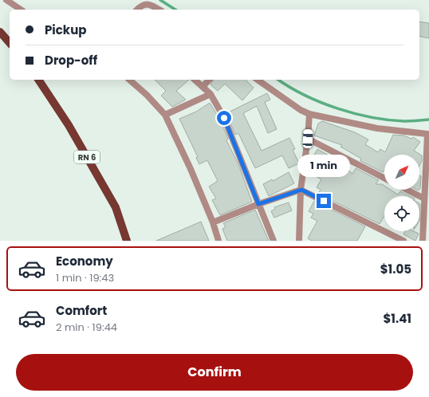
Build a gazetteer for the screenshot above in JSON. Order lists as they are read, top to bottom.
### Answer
{
  "streets": {
    "main road": ["RN 6"]
  },
  "north": "top right",
  "page": {
    "banner": ["Pickup", "Drop-off"],
    "bubble": "1 min",
    "list": [
      {
        "name": "Economy",
        "note": "1 min · 19:43",
        "value": "$1.05"
      },
      {
        "name": "Comfort",
        "note": "2 min · 19:44",
        "value": "$1.41"
      }
    ],
    "buttons": "Confirm"
  }
}
